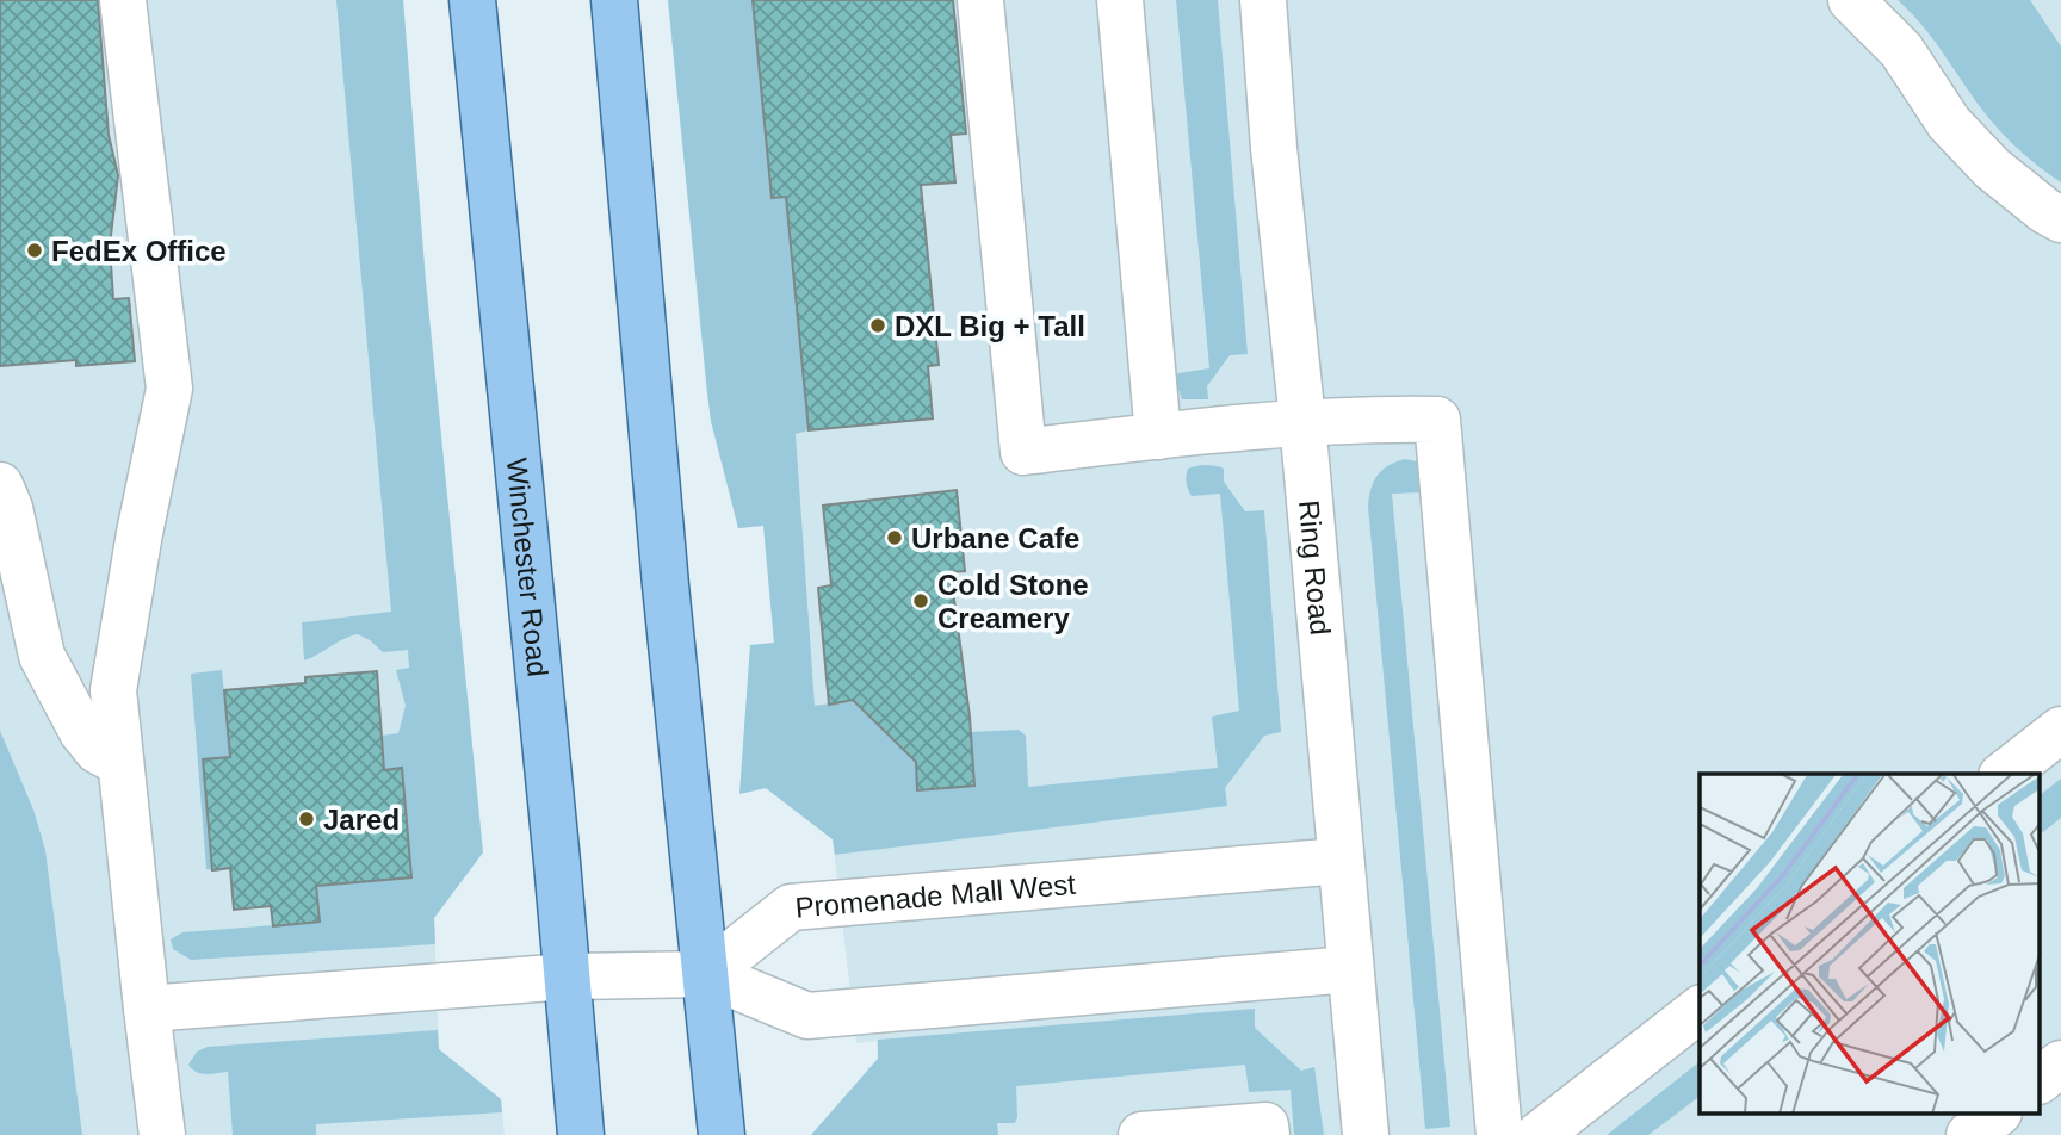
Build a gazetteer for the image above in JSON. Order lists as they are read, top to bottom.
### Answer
{
  "streets": {
    "main road": ["Winchester Road"],
    "street": ["Ring Road", "Promenade Mall West"]
  },
  "crossings": [
    ["Ring Road", "Promenade Mall West"]
  ],
  "places": [
    "FedEx Office",
    "DXL Big + Tall",
    "Urbane Cafe",
    "Cold Stone Creamery",
    "Jared"
  ]
}
